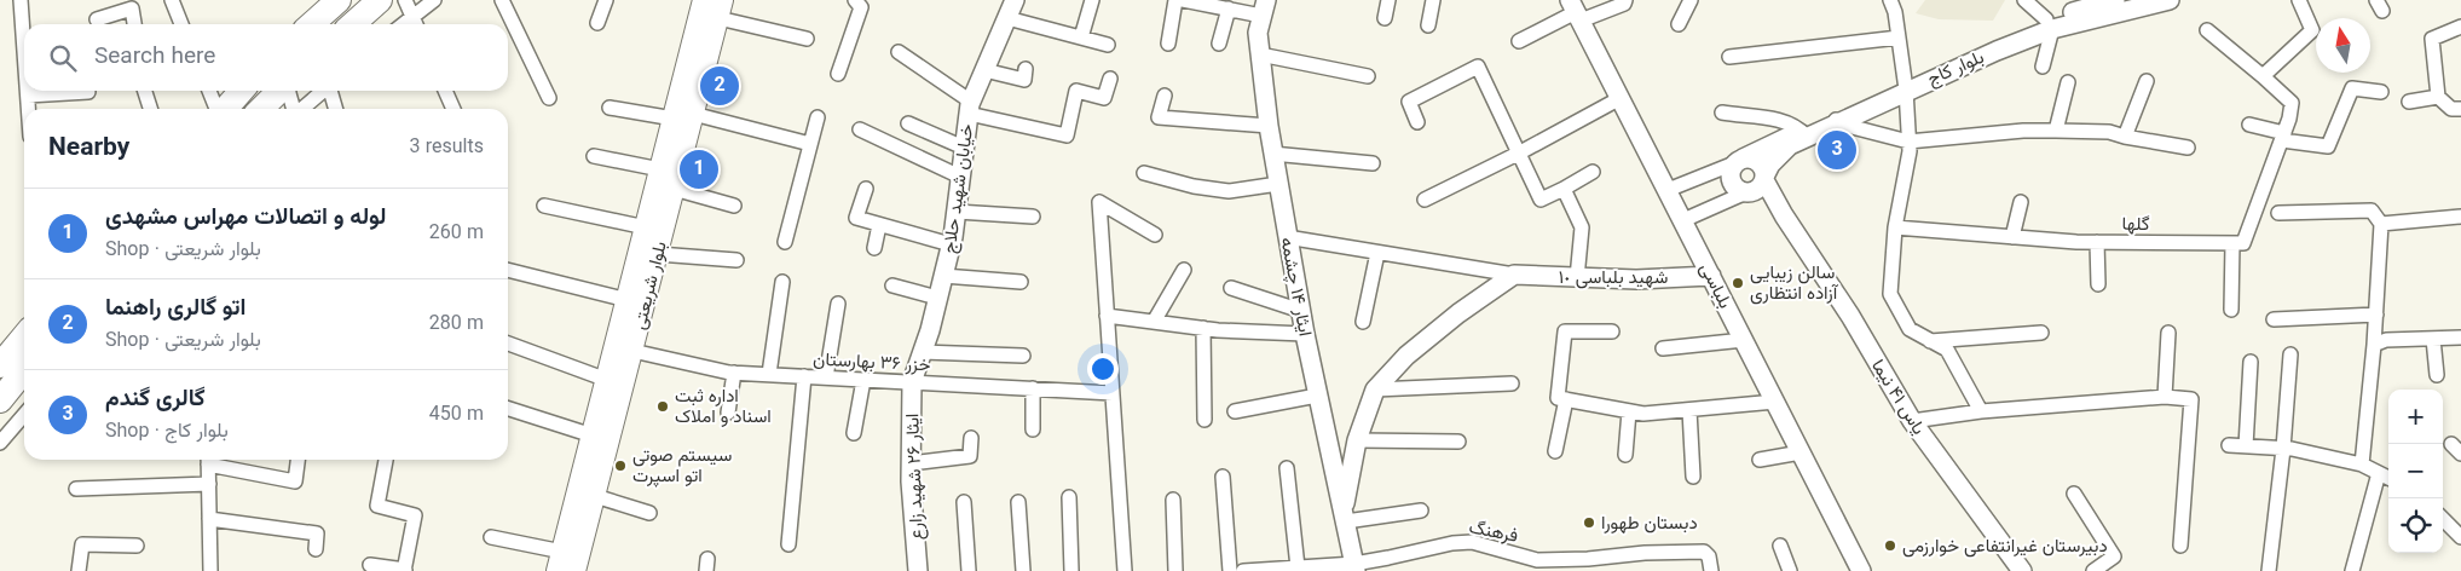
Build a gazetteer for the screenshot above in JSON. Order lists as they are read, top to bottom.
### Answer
{
  "streets": {
    "main road": ["بلوار شریعتی"],
    "street": [
      "بلوار کاج",
      "خیابان شهید حلاج",
      "گلها",
      "شهید بلباسی ١٠",
      "بلباسی",
      "ایثار ۱۴ چشمه",
      "خزر ۳۶ بهارستان",
      "یاس ۴۱ نیما",
      "ایثار ۲۶ شهید زارع",
      "فرهنگ"
    ]
  },
  "crossings": [
    ["بلوار کاج", "بلباسی"],
    ["بلوار کاج", "یاس ۴۱ نیما"],
    ["خیابان شهید حلاج", "خزر ۳۶ بهارستان"],
    ["خیابان شهید حلاج", "ایثار ۲۶ شهید زارع"],
    ["شهید بلباسی ١٠", "بلباسی"],
    ["بلوار شریعتی", "خزر ۳۶ بهارستان"],
    ["ایثار ۱۴ چشمه", "فرهنگ"],
    ["خزر ۳۶ بهارستان", "ایثار ۲۶ شهید زارع"]
  ],
  "places": [
    "سالن زیبایی آزاده انتظاری",
    "اداره ثبت اسناد و املاک",
    "سیستم صوتی اتو اسپرت",
    "دبستان طهورا",
    "دبیرستان غیرانتفاعی خوارزمی"
  ],
  "north": "top",
  "page": {
    "search": "Search here",
    "pins": ["2", "3", "1"],
    "heading": ["Nearby", "3 results"],
    "list": [
      {
        "mark": "1",
        "name": "لوله و اتصالات مهراس مشهدی",
        "note": "Shop · بلوار شریعتی",
        "value": "260 m"
      },
      {
        "mark": "2",
        "name": "اتو گالری راهنما",
        "note": "Shop · بلوار شریعتی",
        "value": "280 m"
      },
      {
        "mark": "3",
        "name": "گالری گندم",
        "note": "Shop · بلوار کاج",
        "value": "450 m"
      }
    ],
    "map_buttons": ["+", "−"]
  }
}
